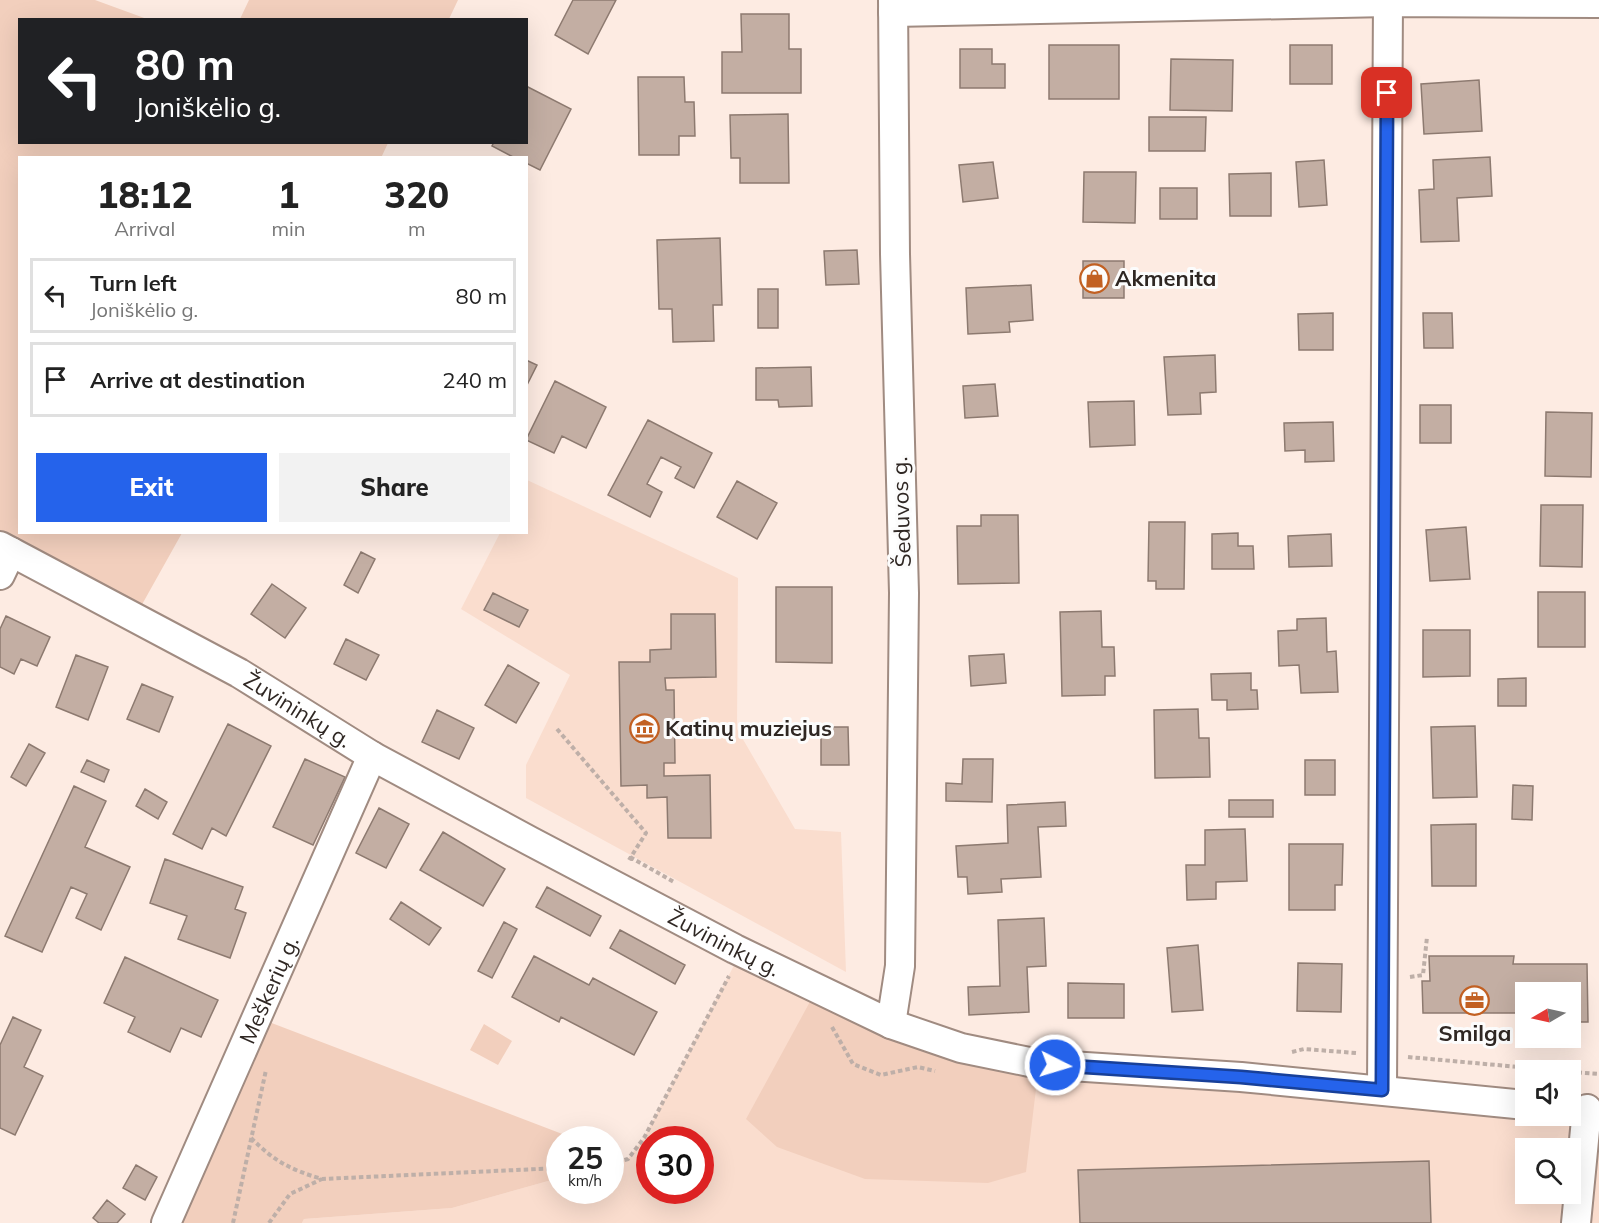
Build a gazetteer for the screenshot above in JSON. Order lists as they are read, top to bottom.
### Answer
{
  "streets": {
    "street": ["Šeduvos g.", "Žuvininkų g.", "Meškerių g."]
  },
  "crossings": [
    ["Šeduvos g.", "Žuvininkų g."],
    ["Žuvininkų g.", "Meškerių g."]
  ],
  "places": {
    "shop": ["Akmenita"],
    "museum": ["Katinų muziejus"],
    "office": ["Smilga"]
  },
  "north": "left",
  "page": {
    "turn": ["80 m", "Joniškėlio g."],
    "eta": [
      "18:12",
      "Arrival",
      "1",
      "min",
      "320",
      "m"
    ],
    "list": [
      {
        "name": "Turn left",
        "note": "Joniškėlio g.",
        "value": "80 m"
      },
      {
        "name": "Arrive at destination",
        "value": "240 m"
      }
    ],
    "buttons": ["Exit", "Share"],
    "speed": "25 km/h",
    "limit": "30"
  }
}
